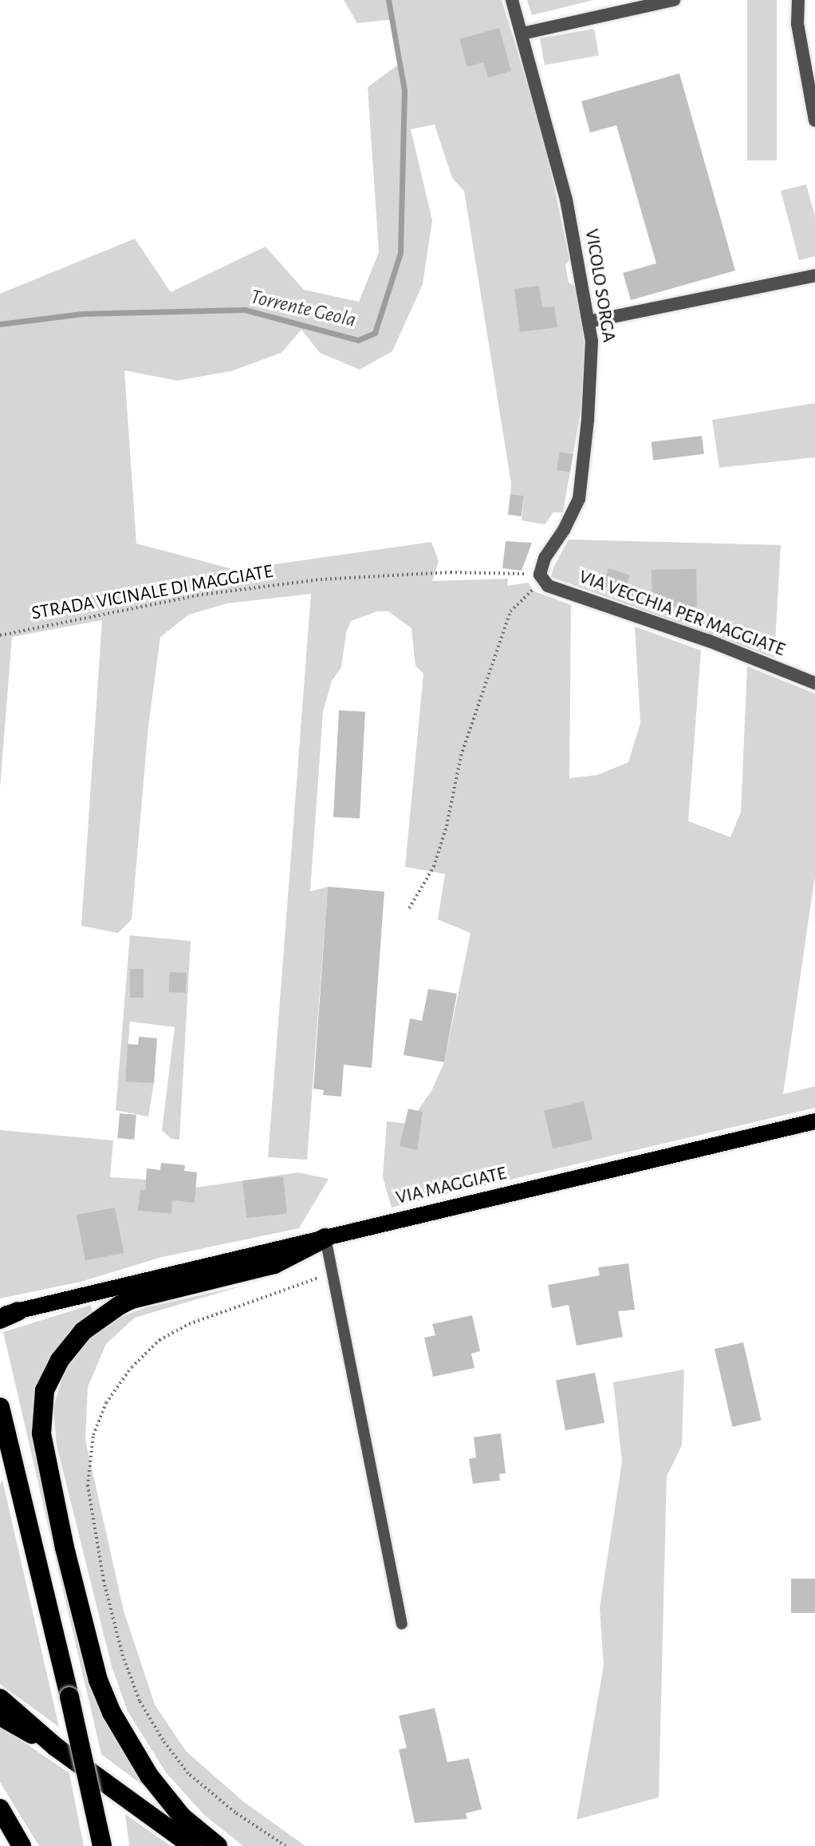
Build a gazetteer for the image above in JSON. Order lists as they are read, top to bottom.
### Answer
{
  "streets": {
    "main road": ["VIA MAGGIATE"],
    "street": ["VICOLO SORGA", "VIA VECCHIA PER MAGGIATE"],
    "path": ["STRADA VICINALE DI MAGGIATE"]
  },
  "crossings": [
    ["VICOLO SORGA", "STRADA VICINALE DI MAGGIATE"],
    ["VICOLO SORGA", "VIA VECCHIA PER MAGGIATE"],
    ["STRADA VICINALE DI MAGGIATE", "VIA VECCHIA PER MAGGIATE"]
  ],
  "water": ["Torrente Geola"]
}
